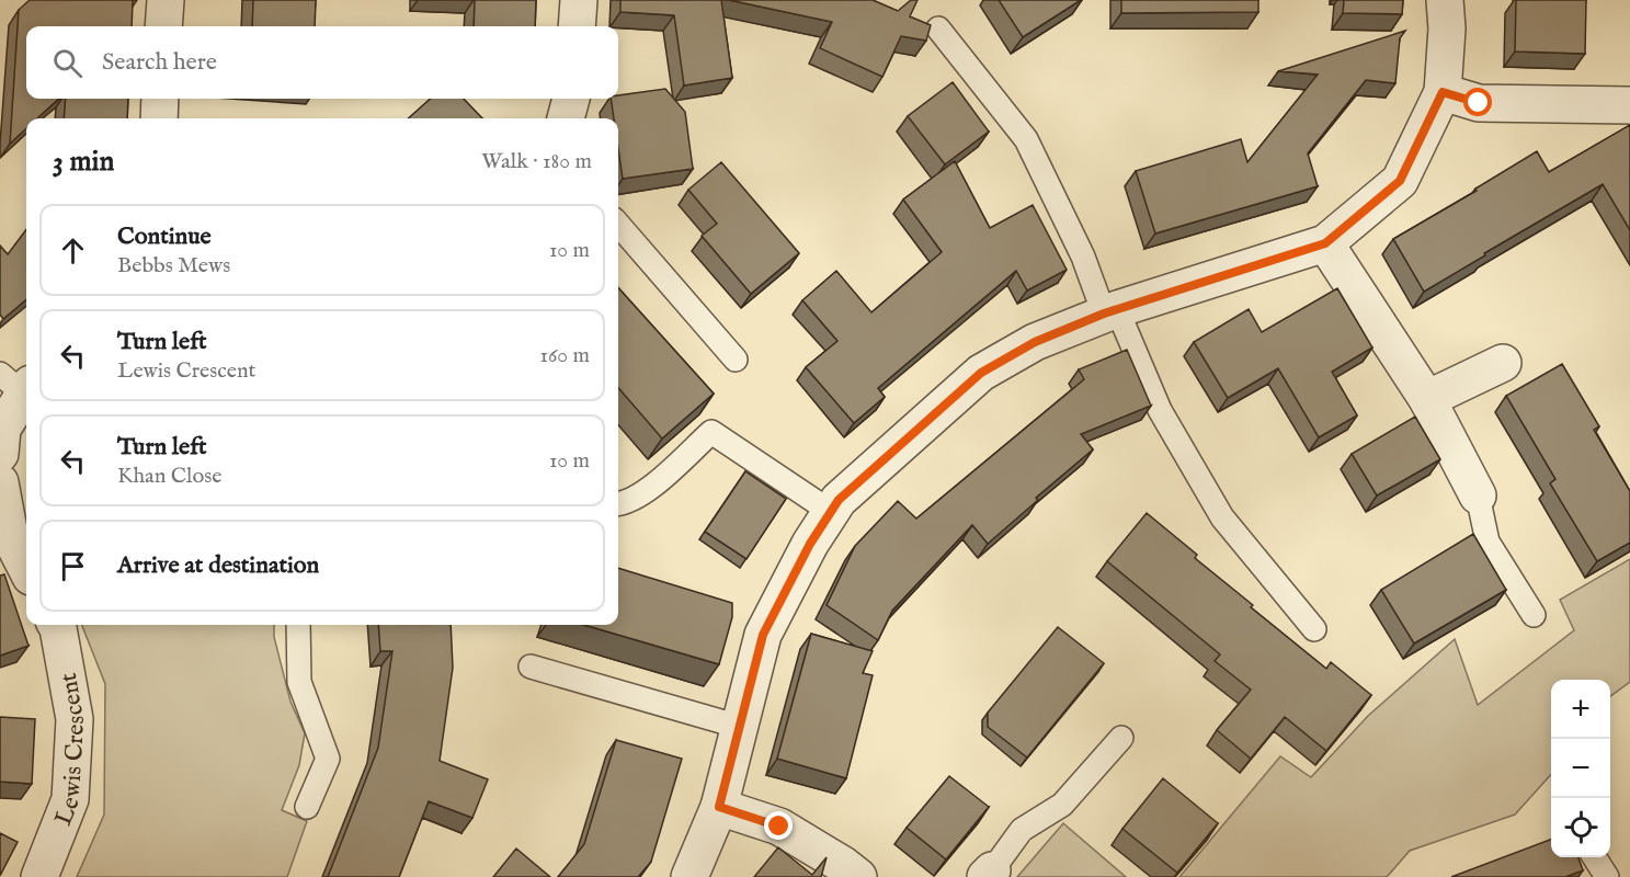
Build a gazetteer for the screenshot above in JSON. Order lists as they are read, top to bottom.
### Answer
{
  "streets": {
    "street": ["Lewis Crescent"]
  },
  "page": {
    "search": "Search here",
    "heading": ["3 min", "Walk · 180 m"],
    "list": [
      ["Continue", "Bebbs Mews", "10 m"],
      ["Turn left", "Lewis Crescent", "160 m"],
      ["Turn left", "Khan Close", "10 m"],
      "Arrive at destination"
    ],
    "map_buttons": ["+", "−"]
  }
}
